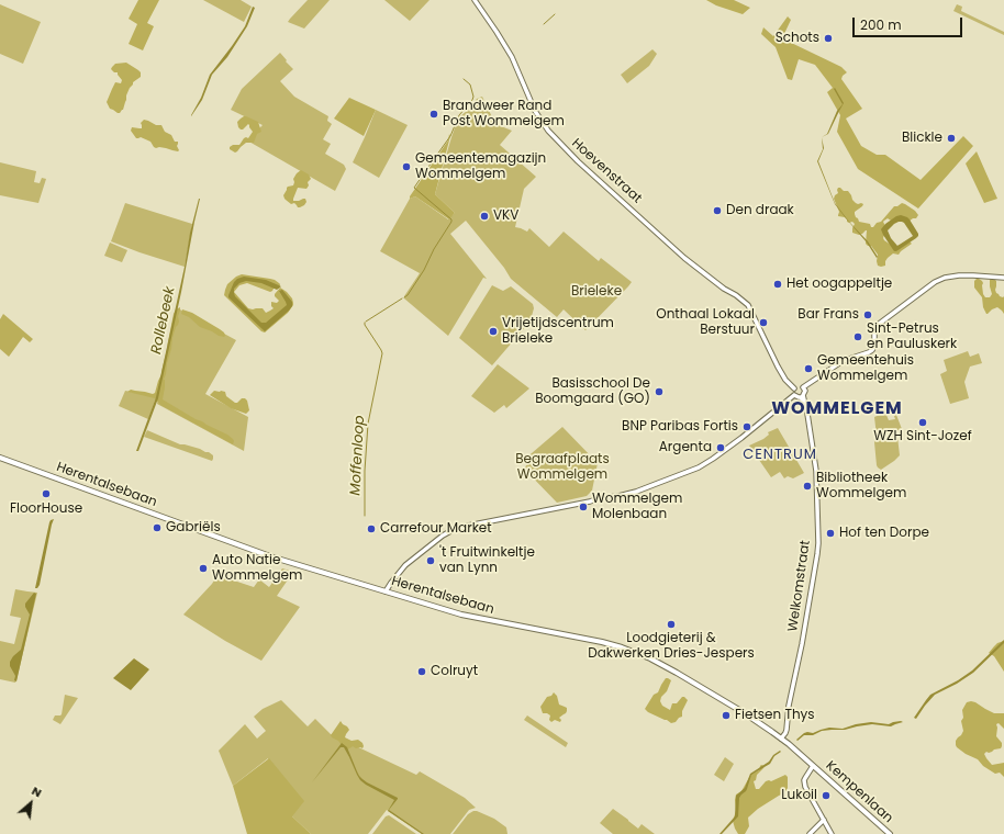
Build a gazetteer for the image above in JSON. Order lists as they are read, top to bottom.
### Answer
{
  "streets": {
    "main road": ["Herentalsebaan", "Kempenlaan"],
    "street": ["Hoevenstraat", "Welkomstraat"]
  },
  "crossings": [
    ["Hoevenstraat", "Welkomstraat"],
    ["Herentalsebaan", "Welkomstraat"],
    ["Herentalsebaan", "Kempenlaan"]
  ],
  "districts": ["WOMMELGEM", "CENTRUM"],
  "water": ["Rollebeek", "Moffenloop"],
  "parks": ["Brieleke", "Begraafplaats Wommelgem"],
  "places": [
    "Schots",
    "Brandweer Rand Post Wommelgem",
    "Blickle",
    "Gemeentemagazijn Wommelgem",
    "Den draak",
    "VKV",
    "Het oogappeltje",
    "Bar Frans",
    "Onthaal Lokaal Berstuur",
    "Vrijetijdscentrum Brieleke",
    "Sint-Petrus en Pauluskerk",
    "Gemeentehuis Wommelgem",
    "Basisschool De Boomgaard (GO)",
    "WZH Sint-Jozef",
    "BNP Paribas Fortis",
    "Argenta",
    "Bibliotheek Wommelgem",
    "FloorHouse",
    "Wommelgem Molenbaan",
    "Gabriëls",
    "Carrefour Market",
    "Hof ten Dorpe",
    "'t Fruitwinkeltje van Lynn",
    "Auto Natie Wommelgem",
    "Loodgieterij & Dakwerken Dries-Jespers",
    "Colruyt",
    "Fietsen Thys",
    "Lukoil"
  ],
  "scale_bar": "200 m",
  "north": "top right"
}
